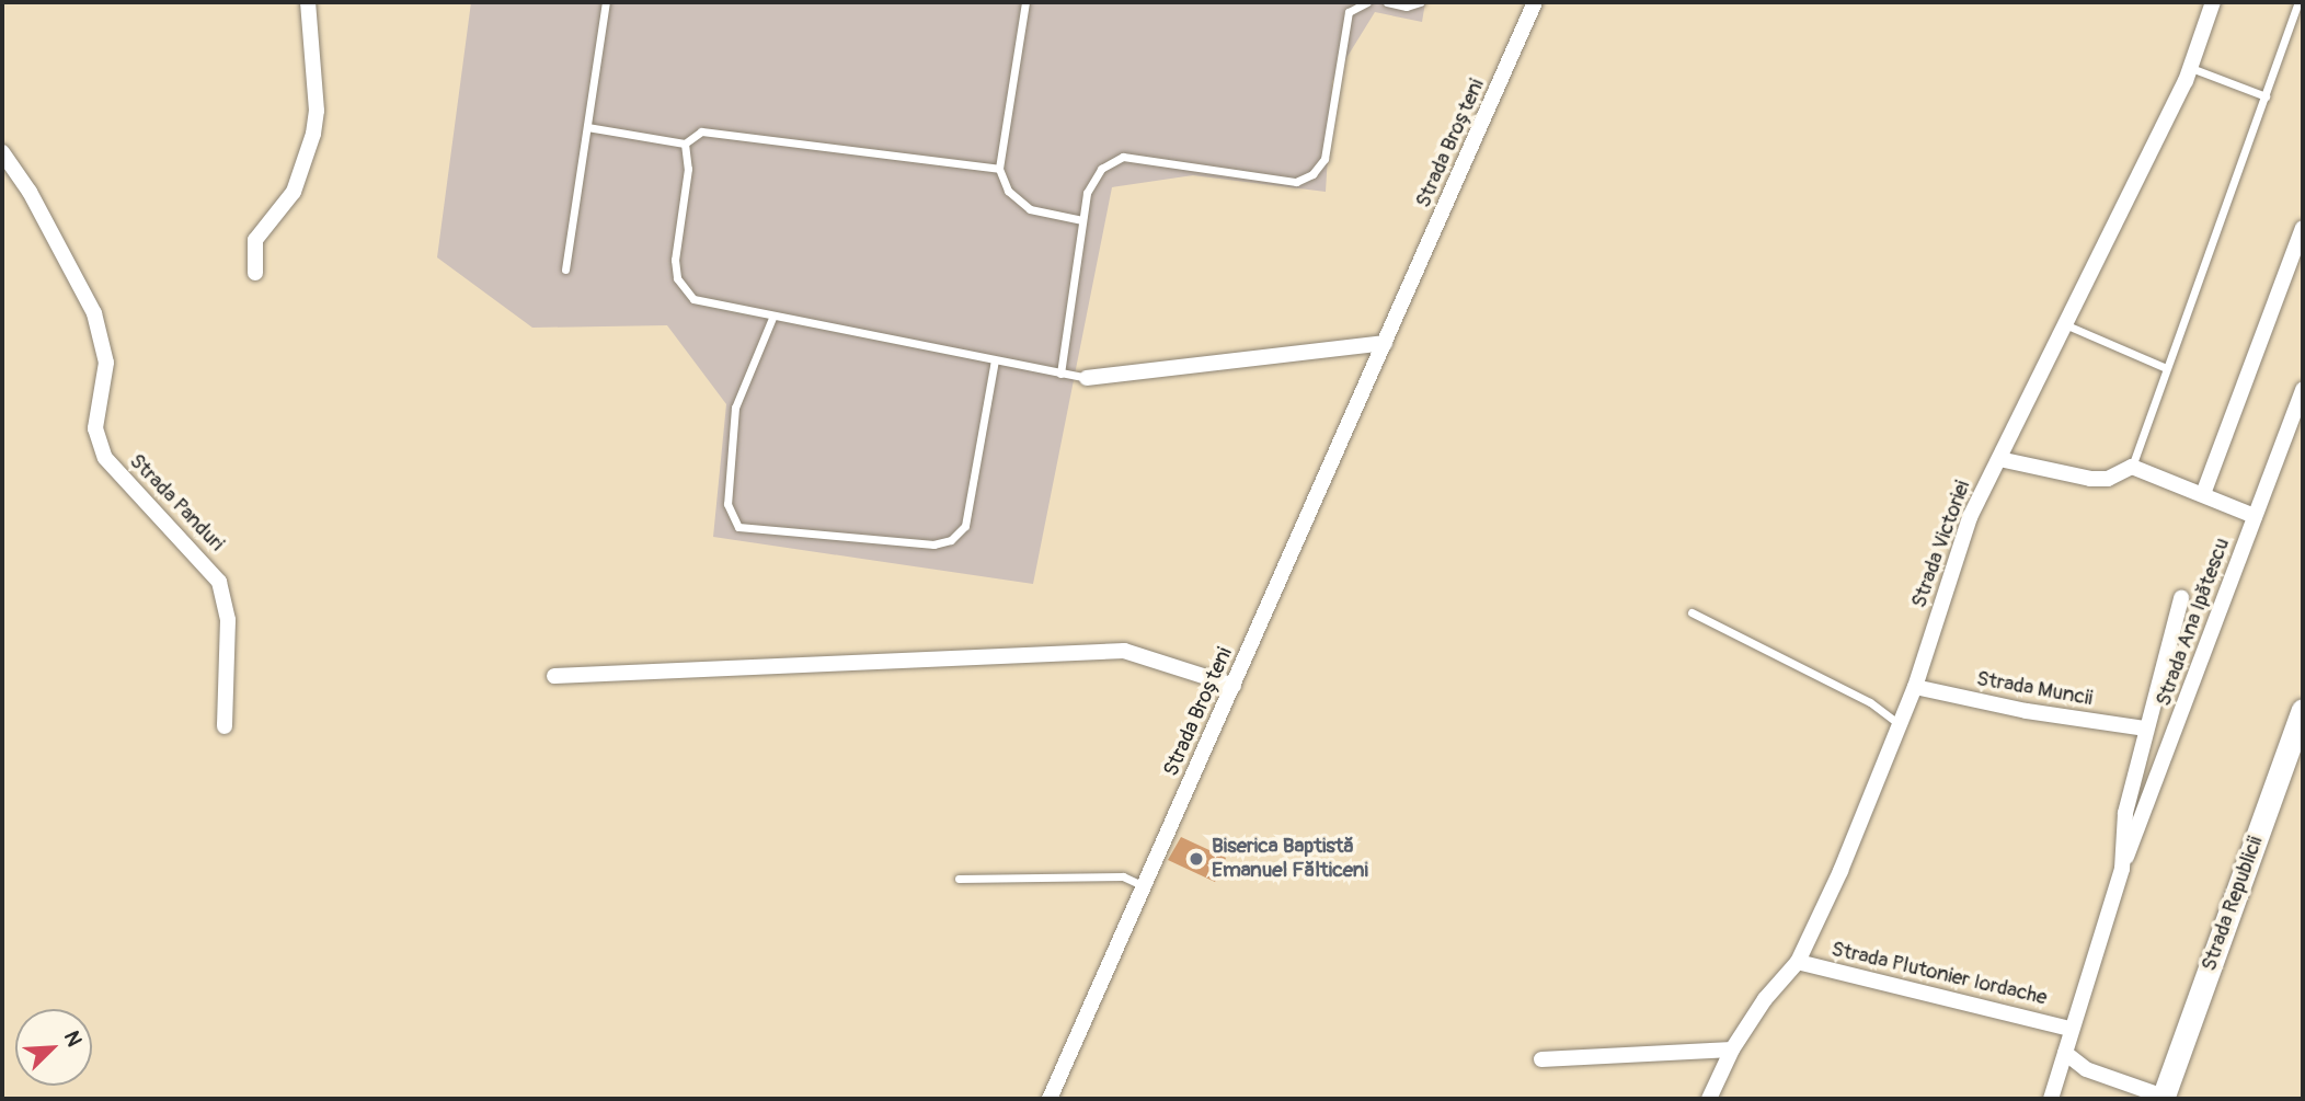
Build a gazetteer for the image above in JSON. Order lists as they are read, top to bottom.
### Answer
{
  "streets": {
    "main road": ["Strada Republicii"],
    "street": [
      "Strada Broșteni",
      "Strada Panduri",
      "Strada Victoriei",
      "Strada Ana Ipătescu",
      "Strada Muncii",
      "Strada Plutonier Iordache"
    ]
  },
  "crossings": [
    ["Strada Victoriei", "Strada Muncii"],
    ["Strada Victoriei", "Strada Plutonier Iordache"],
    ["Strada Ana Ipătescu", "Strada Muncii"],
    ["Strada Ana Ipătescu", "Strada Plutonier Iordache"]
  ],
  "places": ["Biserica Baptistă Emanuel Fălticeni"],
  "north": "top right"
}
